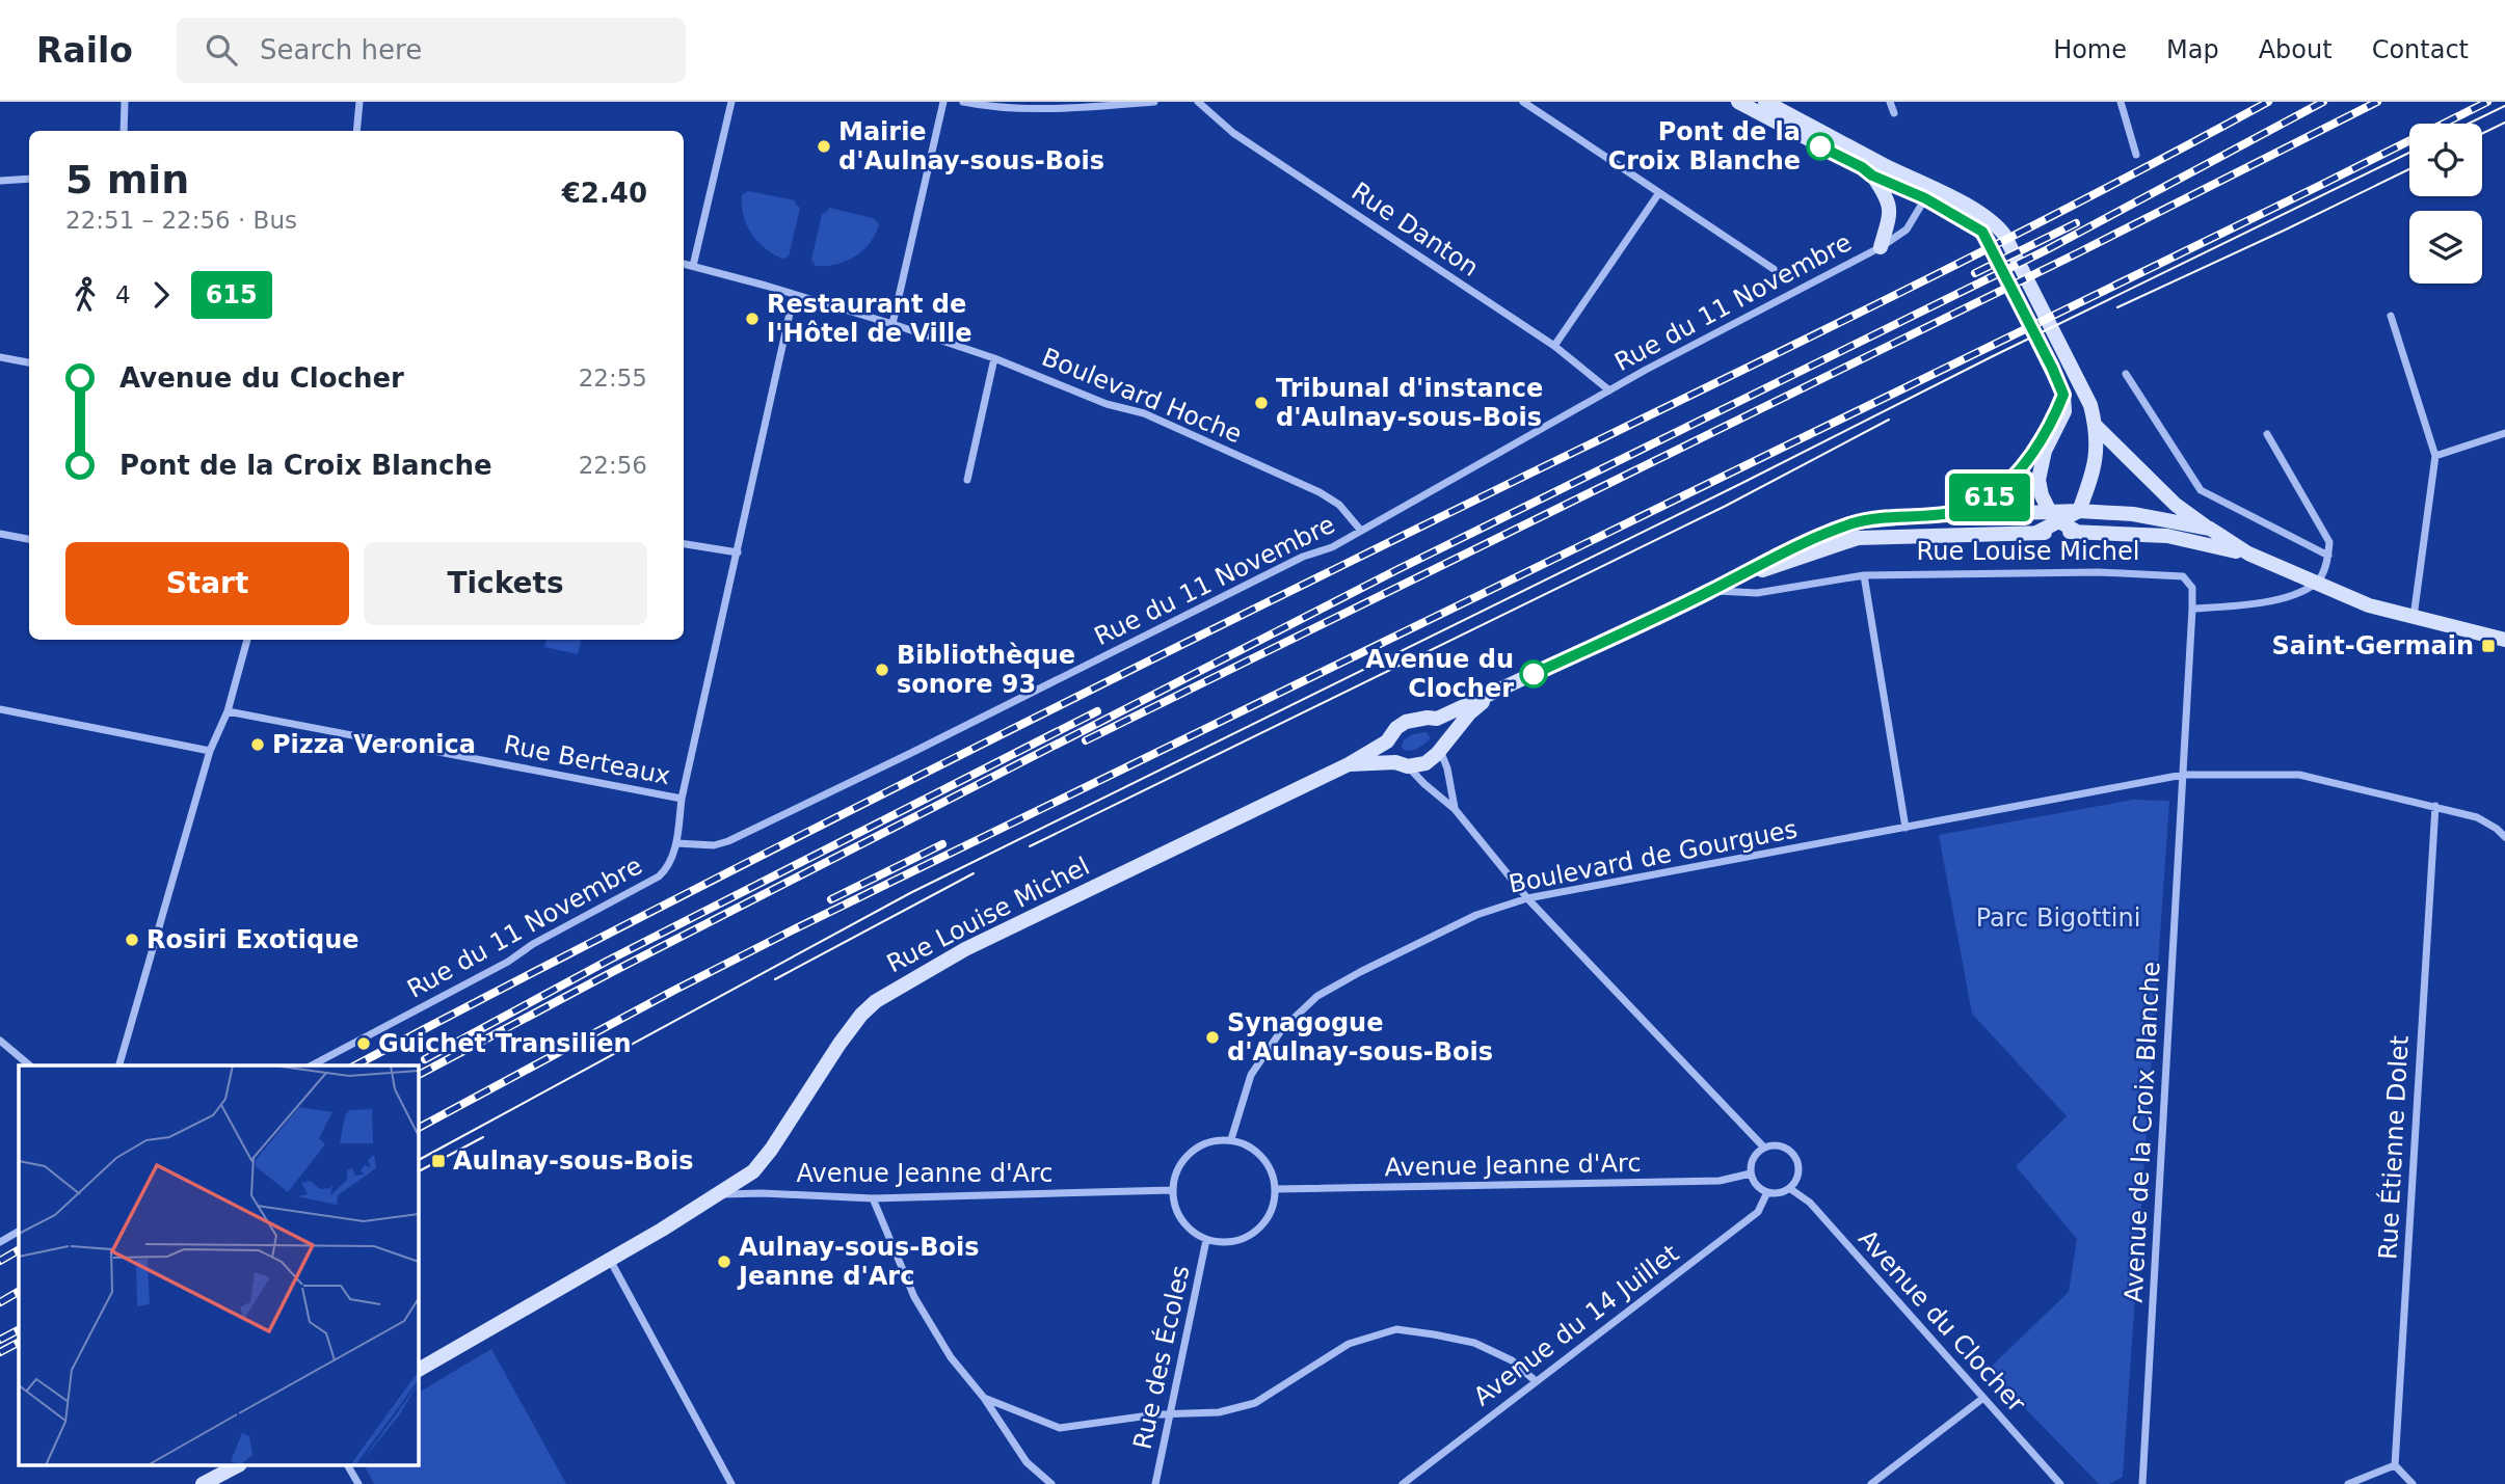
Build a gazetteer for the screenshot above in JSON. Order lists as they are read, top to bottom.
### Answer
{
  "streets": {
    "street": [
      "Rue Danton",
      "Rue du 11 Novembre",
      "Boulevard Hoche",
      "Rue Louise Michel",
      "Rue Berteaux",
      "Boulevard de Gourgues",
      "Avenue de la Croix Blanche",
      "Rue Étienne Dolet",
      "Avenue Jeanne d'Arc",
      "Avenue du Clocher",
      "Avenue du 14 Juillet",
      "Rue des Écoles"
    ]
  },
  "crossings": [
    ["Rue Danton", "Rue du 11 Novembre"],
    ["Rue du 11 Novembre", "Boulevard Hoche"],
    ["Rue Louise Michel", "Avenue de la Croix Blanche"],
    ["Rue Louise Michel", "Avenue Jeanne d'Arc"],
    ["Boulevard de Gourgues", "Avenue de la Croix Blanche"],
    ["Boulevard de Gourgues", "Rue Étienne Dolet"],
    ["Boulevard de Gourgues", "Avenue Jeanne d'Arc"],
    ["Boulevard de Gourgues", "Rue des Écoles"],
    ["Avenue Jeanne d'Arc", "Avenue du Clocher"],
    ["Avenue Jeanne d'Arc", "Avenue du 14 Juillet"],
    ["Avenue Jeanne d'Arc", "Rue des Écoles"],
    ["Avenue du Clocher", "Avenue du 14 Juillet"]
  ],
  "parks": ["Parc Bigottini"],
  "places": {
    "other": [
      "Mairie d'Aulnay-sous-Bois",
      "Pont de la Croix Blanche",
      "Restaurant de l'Hôtel de Ville",
      "Tribunal d'instance d'Aulnay-sous-Bois",
      "Bibliothèque sonore 93",
      "Avenue du Clocher",
      "Pizza Veronica",
      "Rosiri Exotique",
      "Synagogue d'Aulnay-sous-Bois",
      "Guichet Transilien",
      "Aulnay-sous-Bois Jeanne d'Arc"
    ],
    "transit": ["Saint-Germain", "Aulnay-sous-Bois"]
  },
  "lines": ["bus line 615"],
  "page": {
    "header": "Railo",
    "search": "Search here",
    "nav": [
      "Home",
      "Map",
      "About",
      "Contact"
    ],
    "on_map": "615",
    "heading": ["5 min", "22:51 – 22:56 · Bus", "€2.40"],
    "legs": ["4", "615"],
    "list": [
      {
        "name": "Avenue du Clocher",
        "value": "22:55"
      },
      {
        "name": "Pont de la Croix Blanche",
        "value": "22:56"
      }
    ],
    "buttons": ["Start", "Tickets"]
  }
}
